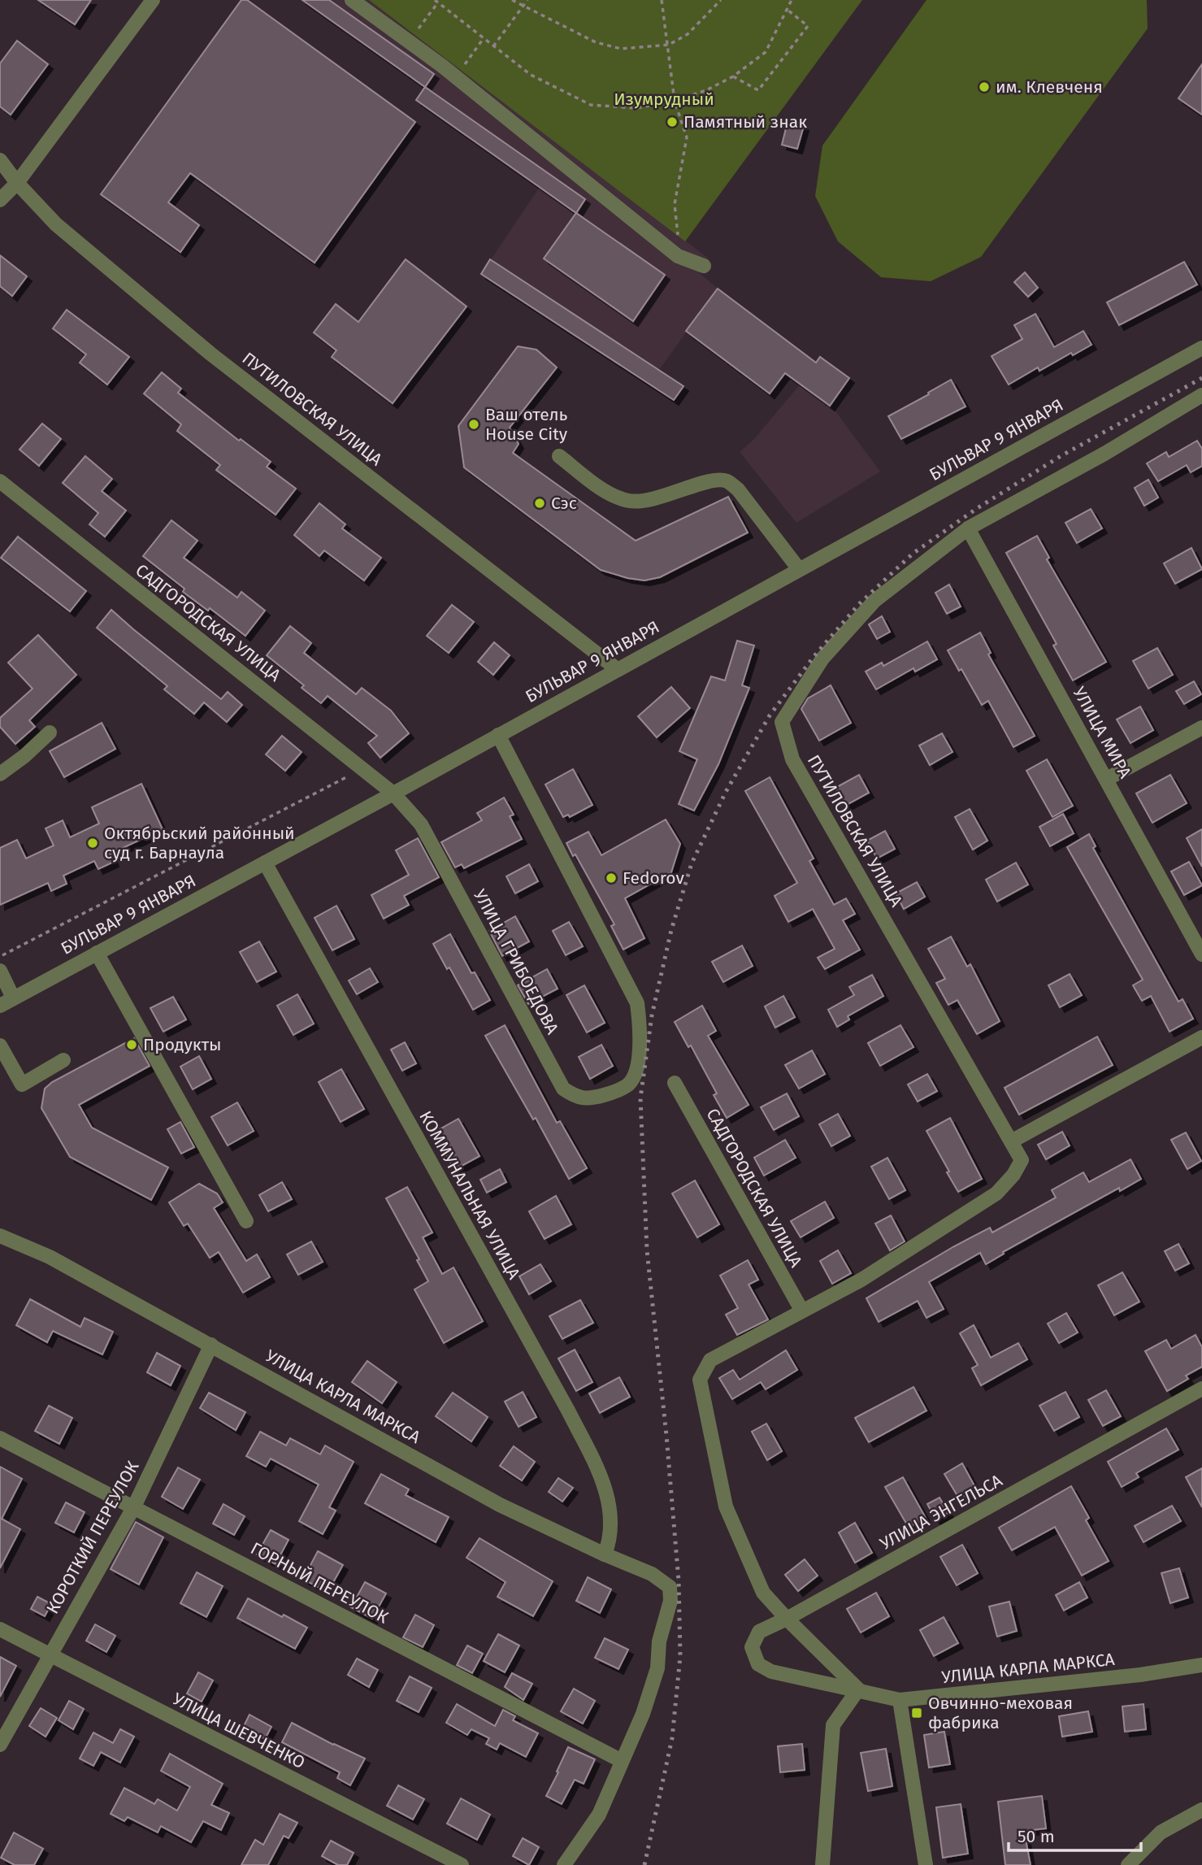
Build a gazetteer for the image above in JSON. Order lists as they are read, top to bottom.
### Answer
{
  "streets": {
    "street": [
      "ПУТИЛОВСКАЯ УЛИЦА",
      "БУЛЬВАР 9 ЯНВАРЯ",
      "САДГОРОДСКАЯ УЛИЦА",
      "УЛИЦА МИРА",
      "УЛИЦА ГРИБОЕДОВА",
      "КОММУНАЛЬНАЯ УЛИЦА",
      "УЛИЦА КАРЛА МАРКСА",
      "УЛИЦА ЭНГЕЛЬСА",
      "КОРОТКИЙ ПЕРЕУЛОК",
      "ГОРНЫЙ ПЕРЕУЛОК",
      "УЛИЦА ШЕВЧЕНКО"
    ]
  },
  "crossings": [
    ["ПУТИЛОВСКАЯ УЛИЦА", "БУЛЬВАР 9 ЯНВАРЯ"],
    ["ПУТИЛОВСКАЯ УЛИЦА", "САДГОРОДСКАЯ УЛИЦА"],
    ["ПУТИЛОВСКАЯ УЛИЦА", "УЛИЦА МИРА"],
    ["БУЛЬВАР 9 ЯНВАРЯ", "САДГОРОДСКАЯ УЛИЦА"],
    ["БУЛЬВАР 9 ЯНВАРЯ", "УЛИЦА ГРИБОЕДОВА"],
    ["БУЛЬВАР 9 ЯНВАРЯ", "КОММУНАЛЬНАЯ УЛИЦА"],
    ["САДГОРОДСКАЯ УЛИЦА", "УЛИЦА ГРИБОЕДОВА"],
    ["КОММУНАЛЬНАЯ УЛИЦА", "УЛИЦА КАРЛА МАРКСА"],
    ["УЛИЦА КАРЛА МАРКСА", "УЛИЦА ЭНГЕЛЬСА"],
    ["УЛИЦА КАРЛА МАРКСА", "КОРОТКИЙ ПЕРЕУЛОК"],
    ["УЛИЦА КАРЛА МАРКСА", "ГОРНЫЙ ПЕРЕУЛОК"],
    ["КОРОТКИЙ ПЕРЕУЛОК", "ГОРНЫЙ ПЕРЕУЛОК"],
    ["КОРОТКИЙ ПЕРЕУЛОК", "УЛИЦА ШЕВЧЕНКО"]
  ],
  "parks": ["Изумрудный"],
  "places": {
    "other": [
      "им. Клевченя",
      "Памятный знак",
      "Ваш отель House City",
      "Сэс",
      "Октябрьский районный суд г. Барнаула",
      "Fedorov",
      "Продукты"
    ],
    "transit": ["Овчинно-меховая фабрика"]
  },
  "scale_bar": "50 m"
}
